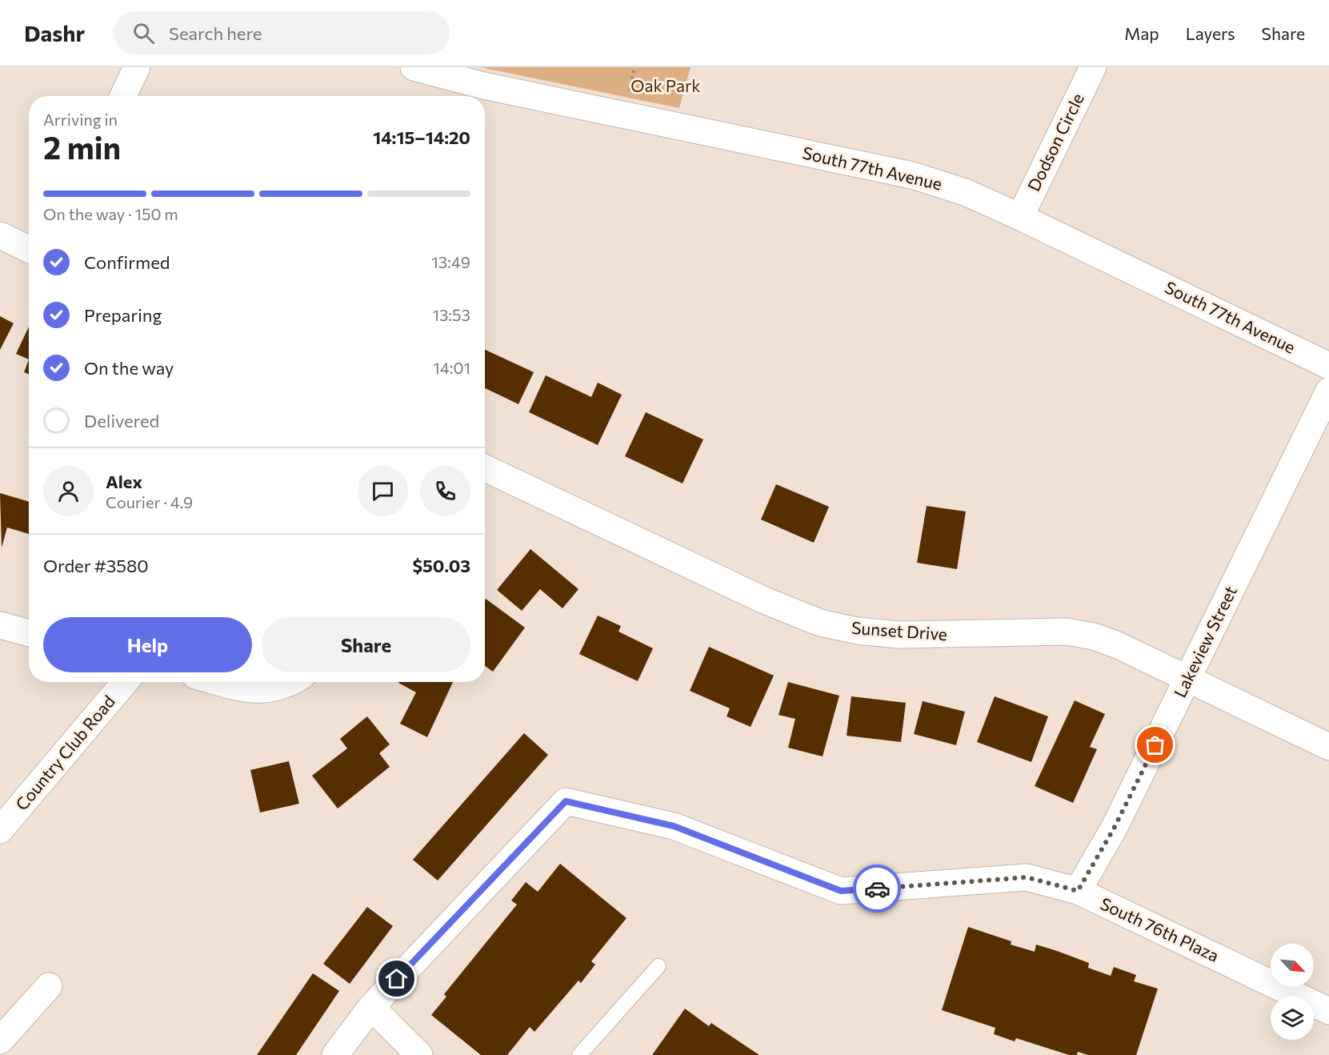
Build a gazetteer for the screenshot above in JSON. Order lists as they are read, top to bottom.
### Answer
{
  "streets": {
    "street": [
      "Dodson Circle",
      "South 77th Avenue",
      "Sunset Drive",
      "Lakeview Street",
      "Country Club Road",
      "South 76th Plaza"
    ]
  },
  "crossings": [
    ["Dodson Circle", "South 77th Avenue"],
    ["Sunset Drive", "Lakeview Street"],
    ["Lakeview Street", "South 76th Plaza"]
  ],
  "parks": ["Oak Park"],
  "north": "bottom right",
  "page": {
    "header": "Dashr",
    "search": "Search here",
    "nav": ["Map", "Layers", "Share"],
    "heading": ["2 min", "Arriving in", "14:15–14:20"],
    "panel": [
      "Alex",
      "Courier · 4.9",
      "Order #3580",
      "$50.03"
    ],
    "bar": "On the way · 150 m",
    "list": [
      ["Confirmed", "13:49"],
      ["Preparing", "13:53"],
      ["On the way", "14:01"],
      "Delivered"
    ],
    "buttons": ["Help", "Share"]
  }
}
